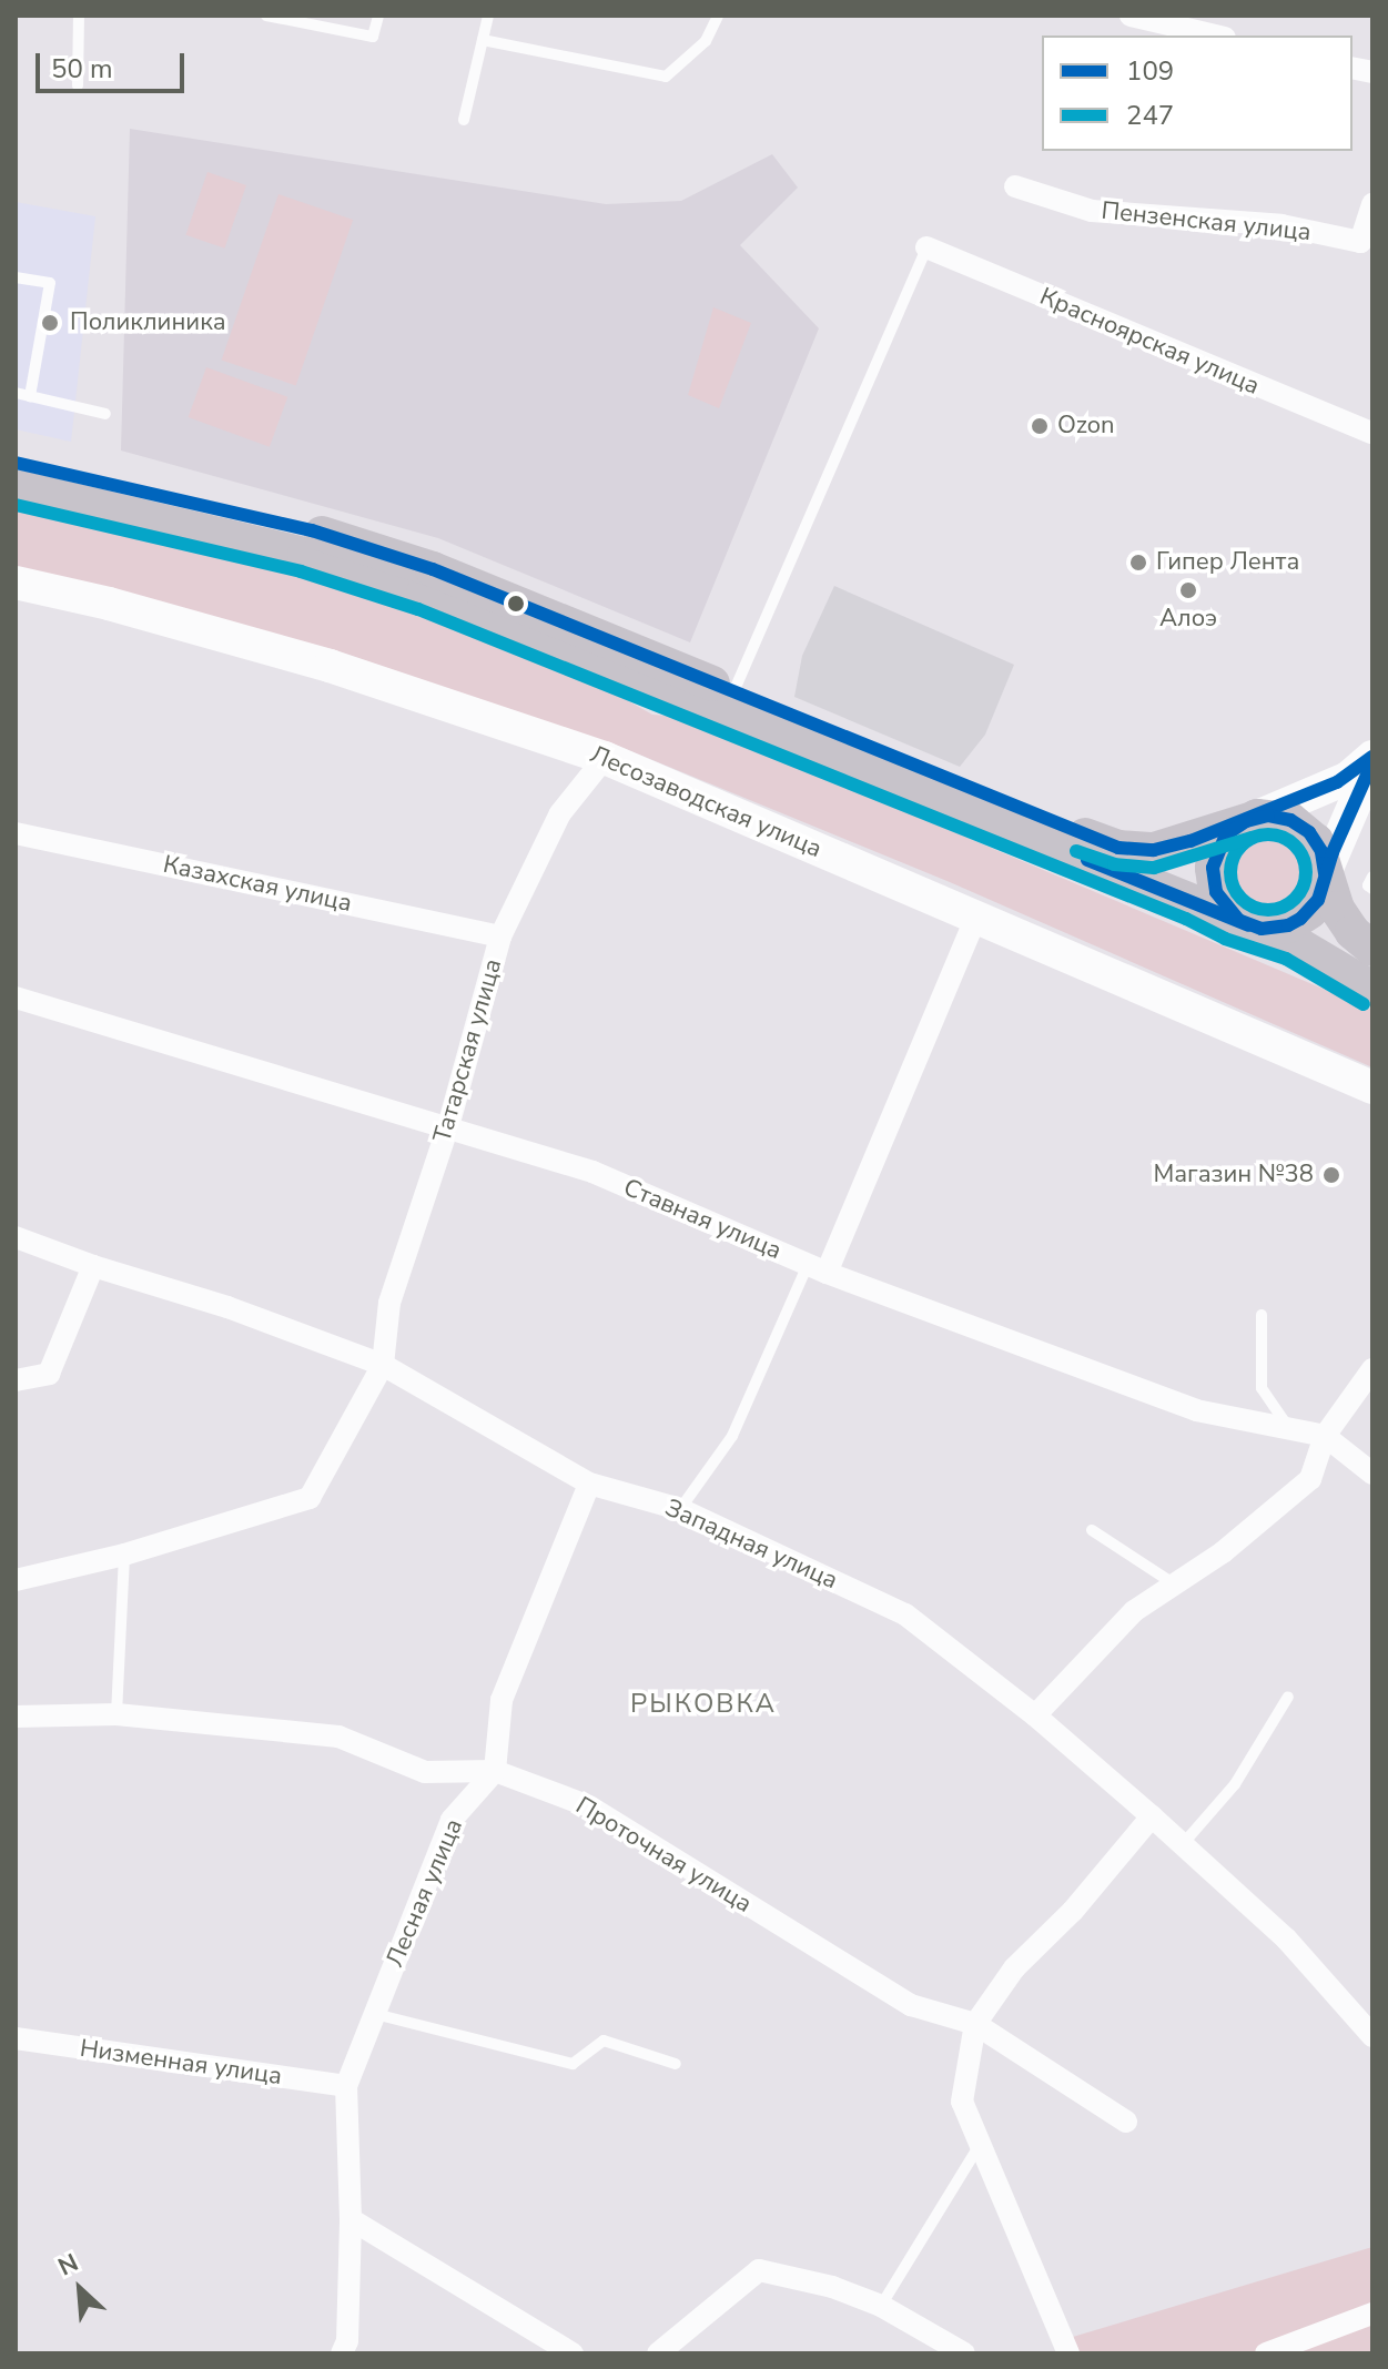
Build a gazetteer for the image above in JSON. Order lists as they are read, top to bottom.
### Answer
{
  "streets": {
    "street": [
      "Пензенская улица",
      "Красноярская улица",
      "Лесозаводская улица",
      "Казахская улица",
      "Татарская улица",
      "Ставная улица",
      "Западная улица",
      "Проточная улица",
      "Лесная улица",
      "Низменная улица"
    ]
  },
  "crossings": [
    ["Лесозаводская улица", "Татарская улица"],
    ["Казахская улица", "Татарская улица"],
    ["Татарская улица", "Ставная улица"],
    ["Татарская улица", "Западная улица"],
    ["Проточная улица", "Лесная улица"],
    ["Лесная улица", "Низменная улица"]
  ],
  "districts": ["РЫКОВКА"],
  "places": [
    "Поликлиника",
    "Ozon",
    "Гипер Лента",
    "Алоэ",
    "Магазин №38"
  ],
  "lines": ["transit line 109", "transit line 247"],
  "legend": ["109", "247"],
  "scale_bar": "50 m",
  "north": "top left"
}
